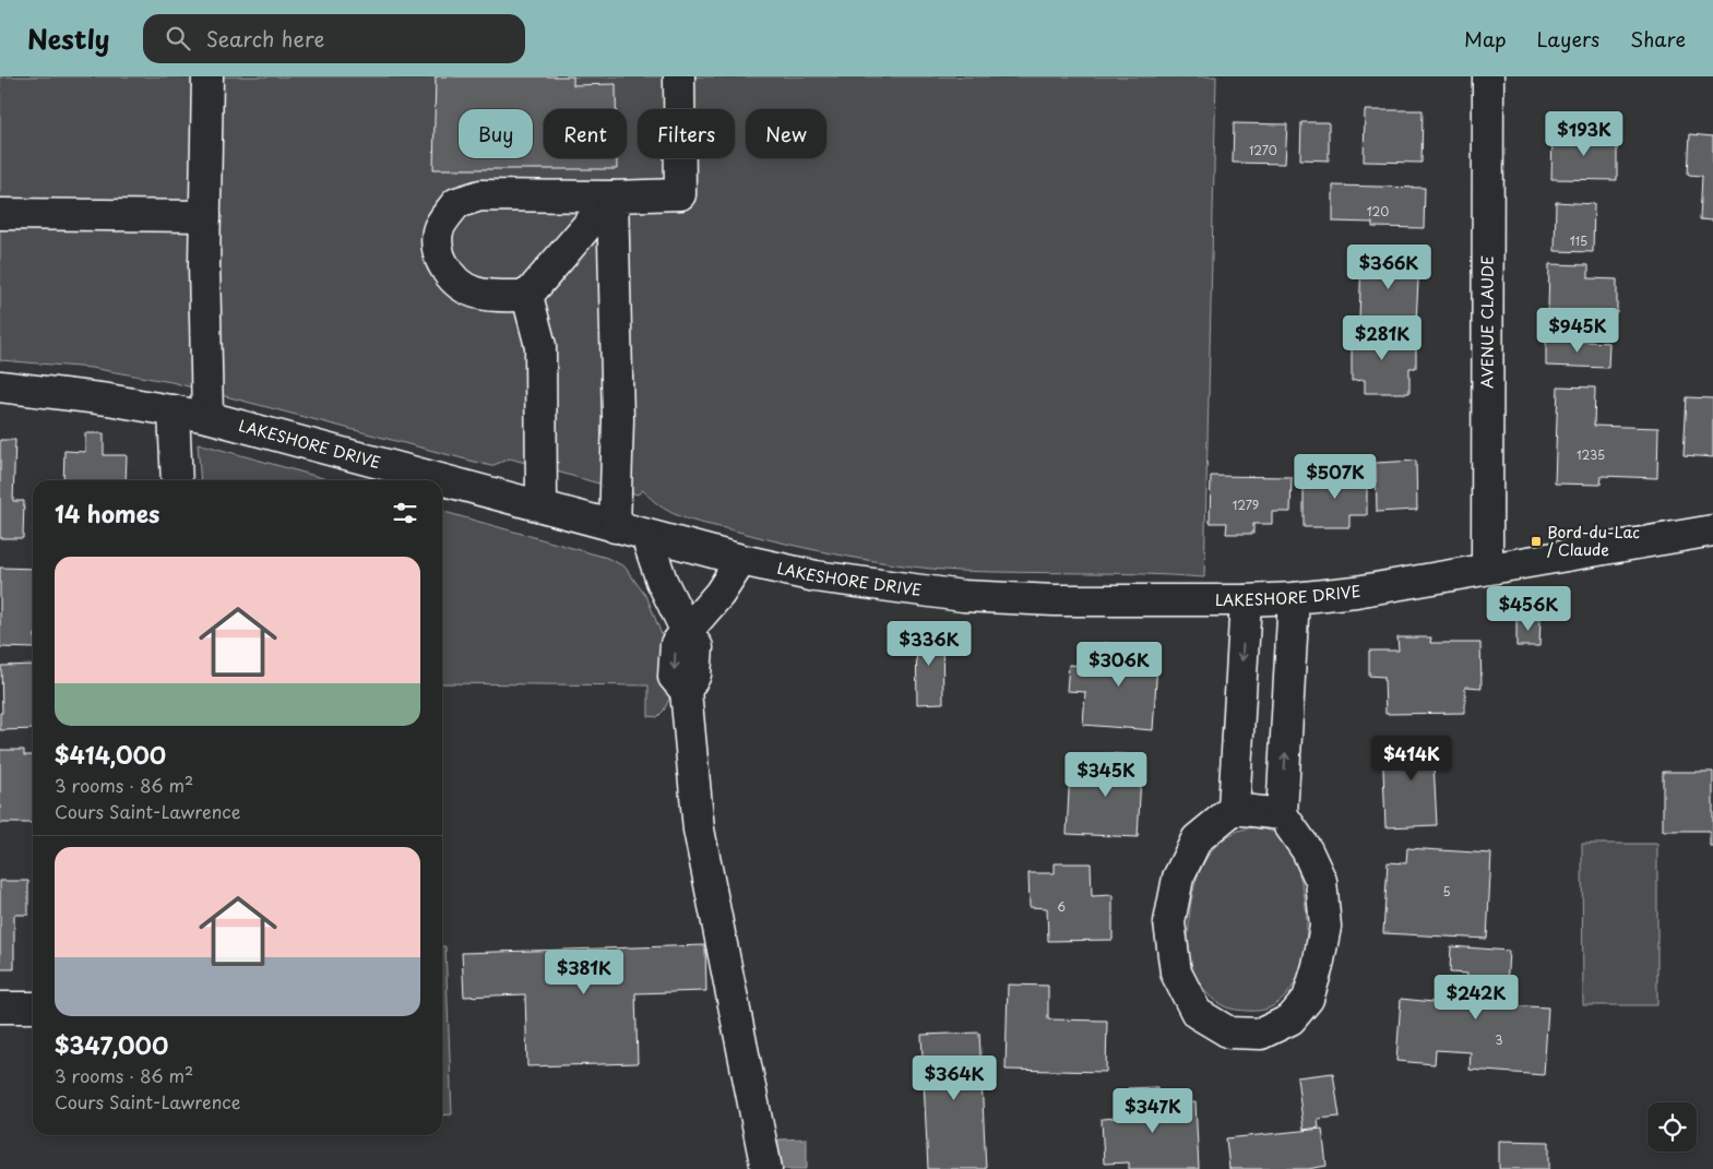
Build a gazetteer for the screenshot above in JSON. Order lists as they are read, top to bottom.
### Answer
{
  "streets": {
    "street": ["AVENUE CLAUDE", "LAKESHORE DRIVE"]
  },
  "crossings": [
    ["AVENUE CLAUDE", "LAKESHORE DRIVE"]
  ],
  "places": {
    "transit": ["Bord-du-Lac / Claude"]
  },
  "house_numbers": [
    "1270",
    "120",
    "115",
    "1235",
    "1279",
    "5",
    "6",
    "3"
  ],
  "page": {
    "header": "Nestly",
    "search": "Search here",
    "nav": ["Map", "Layers", "Share"],
    "chip": [
      "Buy",
      "Rent",
      "Filters",
      "New"
    ],
    "price": [
      "$193K",
      "$366K",
      "$945K",
      "$281K",
      "$507K",
      "$456K",
      "$336K",
      "$306K",
      "$414K",
      "$345K",
      "$381K",
      "$242K",
      "$364K",
      "$347K"
    ],
    "heading": "14 homes",
    "list": [
      {
        "name": "$414,000",
        "note": "3 rooms · 86 m² · Cours Saint-Lawrence"
      },
      {
        "name": "$347,000",
        "note": "3 rooms · 86 m² · Cours Saint-Lawrence"
      }
    ]
  }
}
